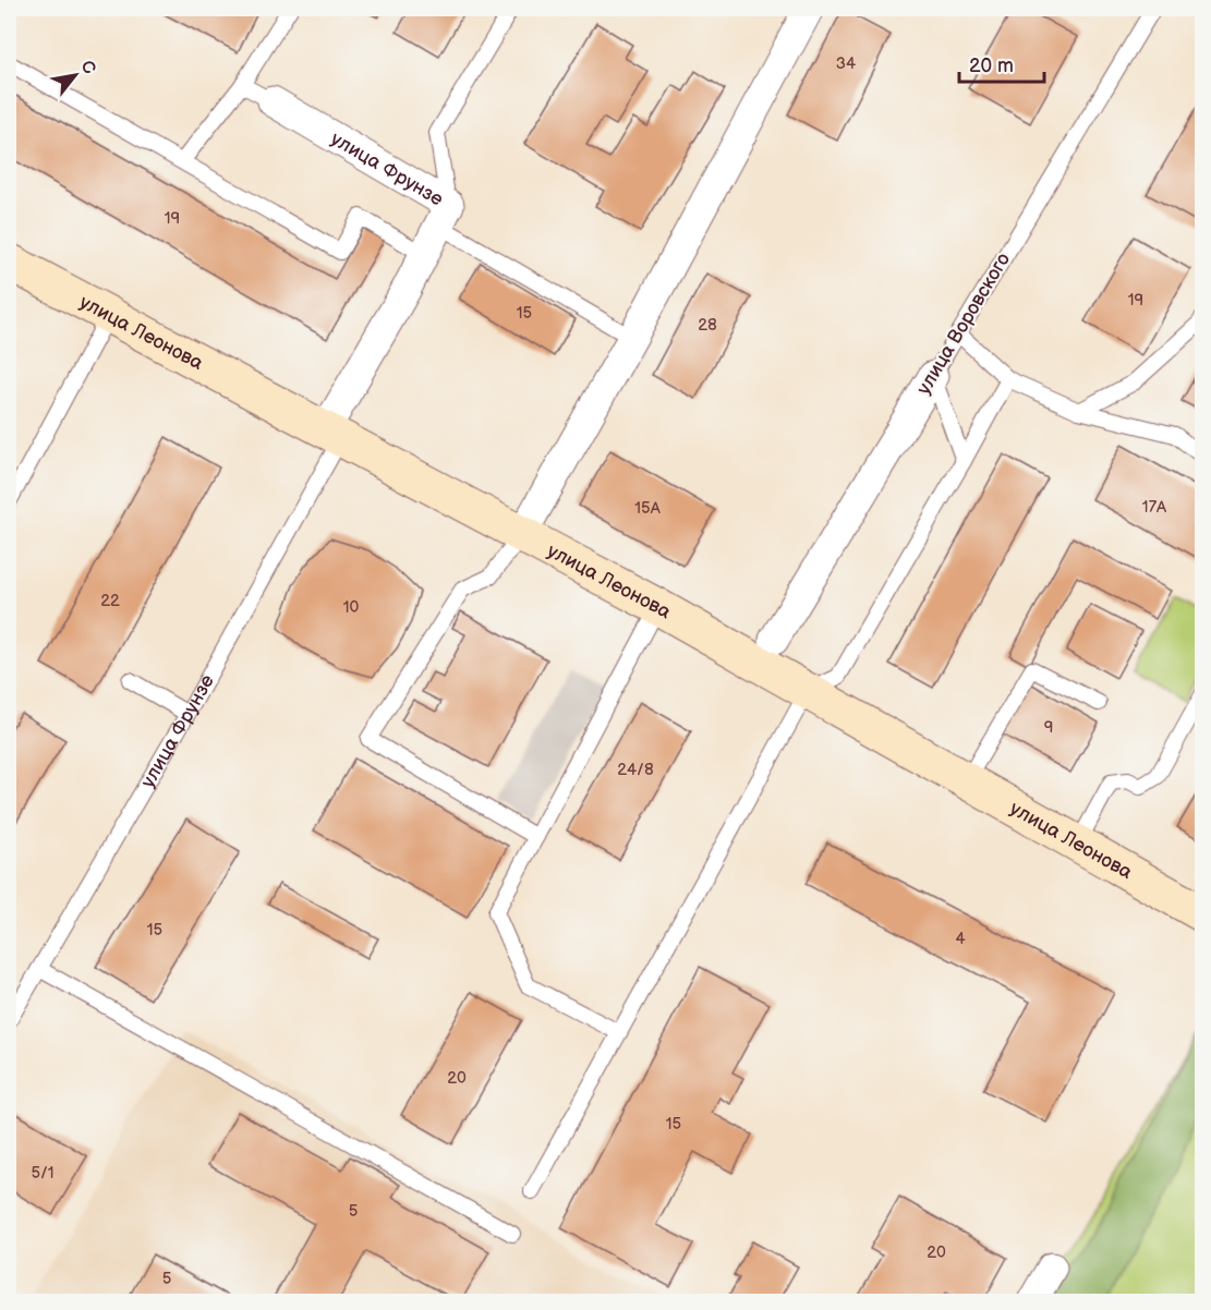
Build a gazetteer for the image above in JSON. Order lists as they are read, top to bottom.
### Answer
{
  "streets": {
    "main road": ["улица Леонова"],
    "street": ["улица Фрунзе", "улица Воровского"]
  },
  "crossings": [
    ["улица Фрунзе", "улица Леонова"]
  ],
  "house_numbers": [
    "34",
    "19",
    "19",
    "15",
    "28",
    "17А",
    "15А",
    "22",
    "10",
    "9",
    "24/8",
    "15",
    "4",
    "20",
    "15",
    "5/1",
    "5",
    "20",
    "5"
  ],
  "scale_bar": "20 m",
  "north": "top right"
}
